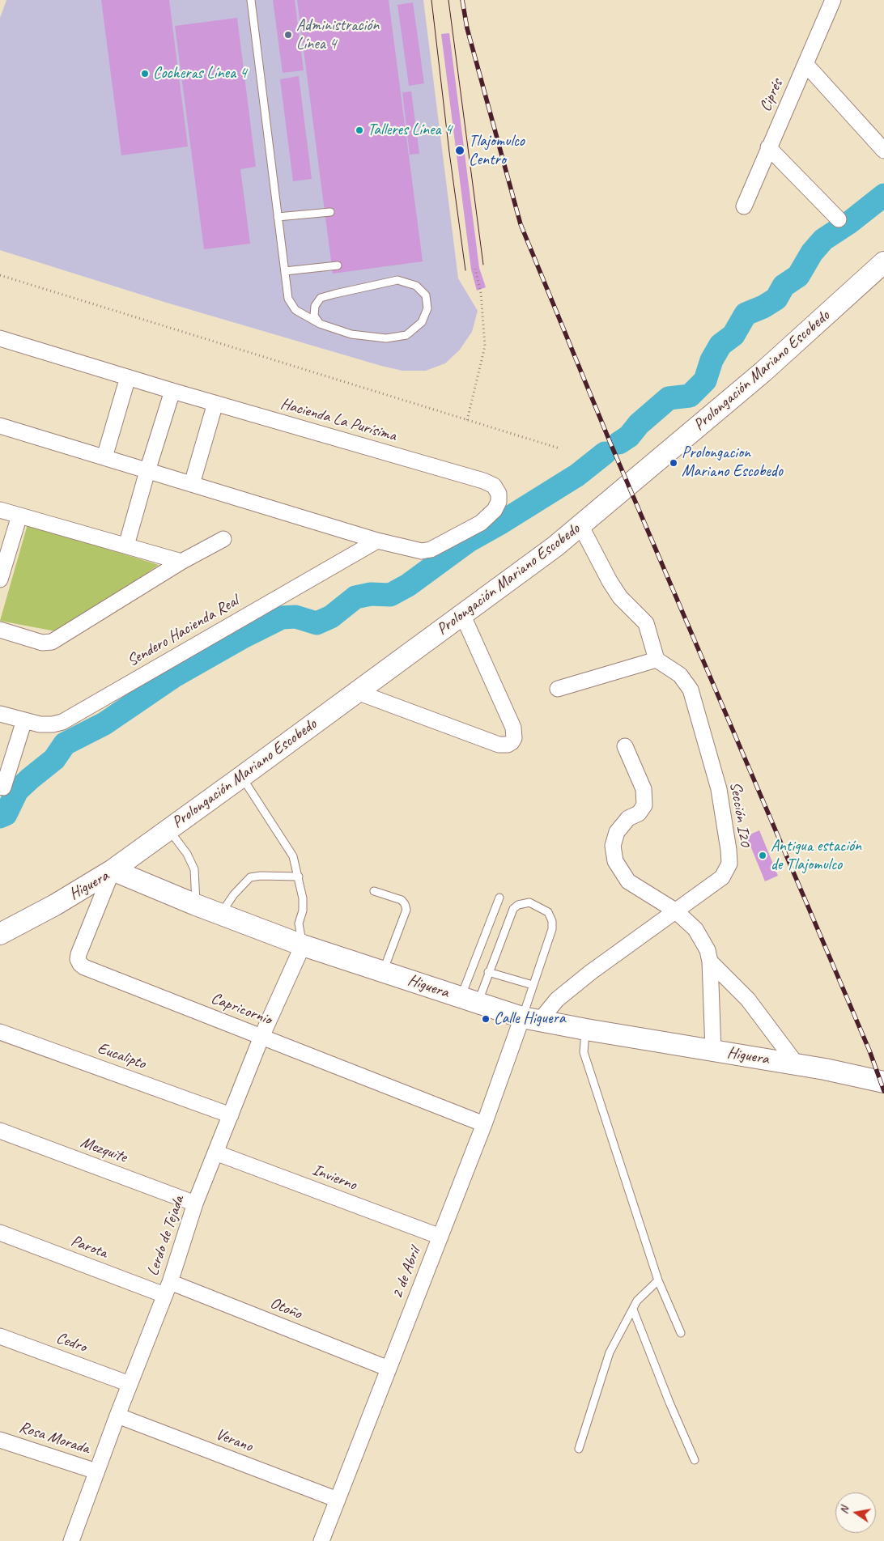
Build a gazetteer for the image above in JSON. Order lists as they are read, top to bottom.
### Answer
{
  "streets": {
    "street": [
      "Ciprés",
      "Prolongación Mariano Escobedo",
      "Hacienda La Purísima",
      "Sendero Hacienda Real",
      "Sección I20",
      "Higuera",
      "Capricornio",
      "Eucalipto",
      "Mezquite",
      "Invierno",
      "Lerdo de Tejada",
      "Parota",
      "2 de Abril",
      "Otoño",
      "Cedro",
      "Rosa Morada",
      "Verano"
    ]
  },
  "crossings": [
    ["Prolongación Mariano Escobedo", "Higuera"],
    ["Prolongación Mariano Escobedo", "Capricornio"],
    ["Hacienda La Purísima", "Sendero Hacienda Real"],
    ["Sección I20", "Higuera"],
    ["Sección I20", "2 de Abril"],
    ["Higuera", "Capricornio"],
    ["Higuera", "Lerdo de Tejada"],
    ["Higuera", "2 de Abril"],
    ["Capricornio", "Lerdo de Tejada"],
    ["Capricornio", "2 de Abril"],
    ["Eucalipto", "Lerdo de Tejada"],
    ["Mezquite", "Lerdo de Tejada"],
    ["Invierno", "Lerdo de Tejada"],
    ["Invierno", "2 de Abril"],
    ["Lerdo de Tejada", "Parota"],
    ["Lerdo de Tejada", "Otoño"],
    ["Lerdo de Tejada", "Cedro"],
    ["Lerdo de Tejada", "Rosa Morada"],
    ["Lerdo de Tejada", "Verano"],
    ["Parota", "Otoño"],
    ["2 de Abril", "Otoño"],
    ["2 de Abril", "Verano"]
  ],
  "places": [
    "Administración Línea 4",
    "Cocheras Línea 4",
    "Talleres Línea 4",
    "Tlajomulco Centro",
    "Prolongacion Mariano Escobedo",
    "Antigua estación de Tlajomulco",
    "Calle Higuera"
  ],
  "north": "left"
}
